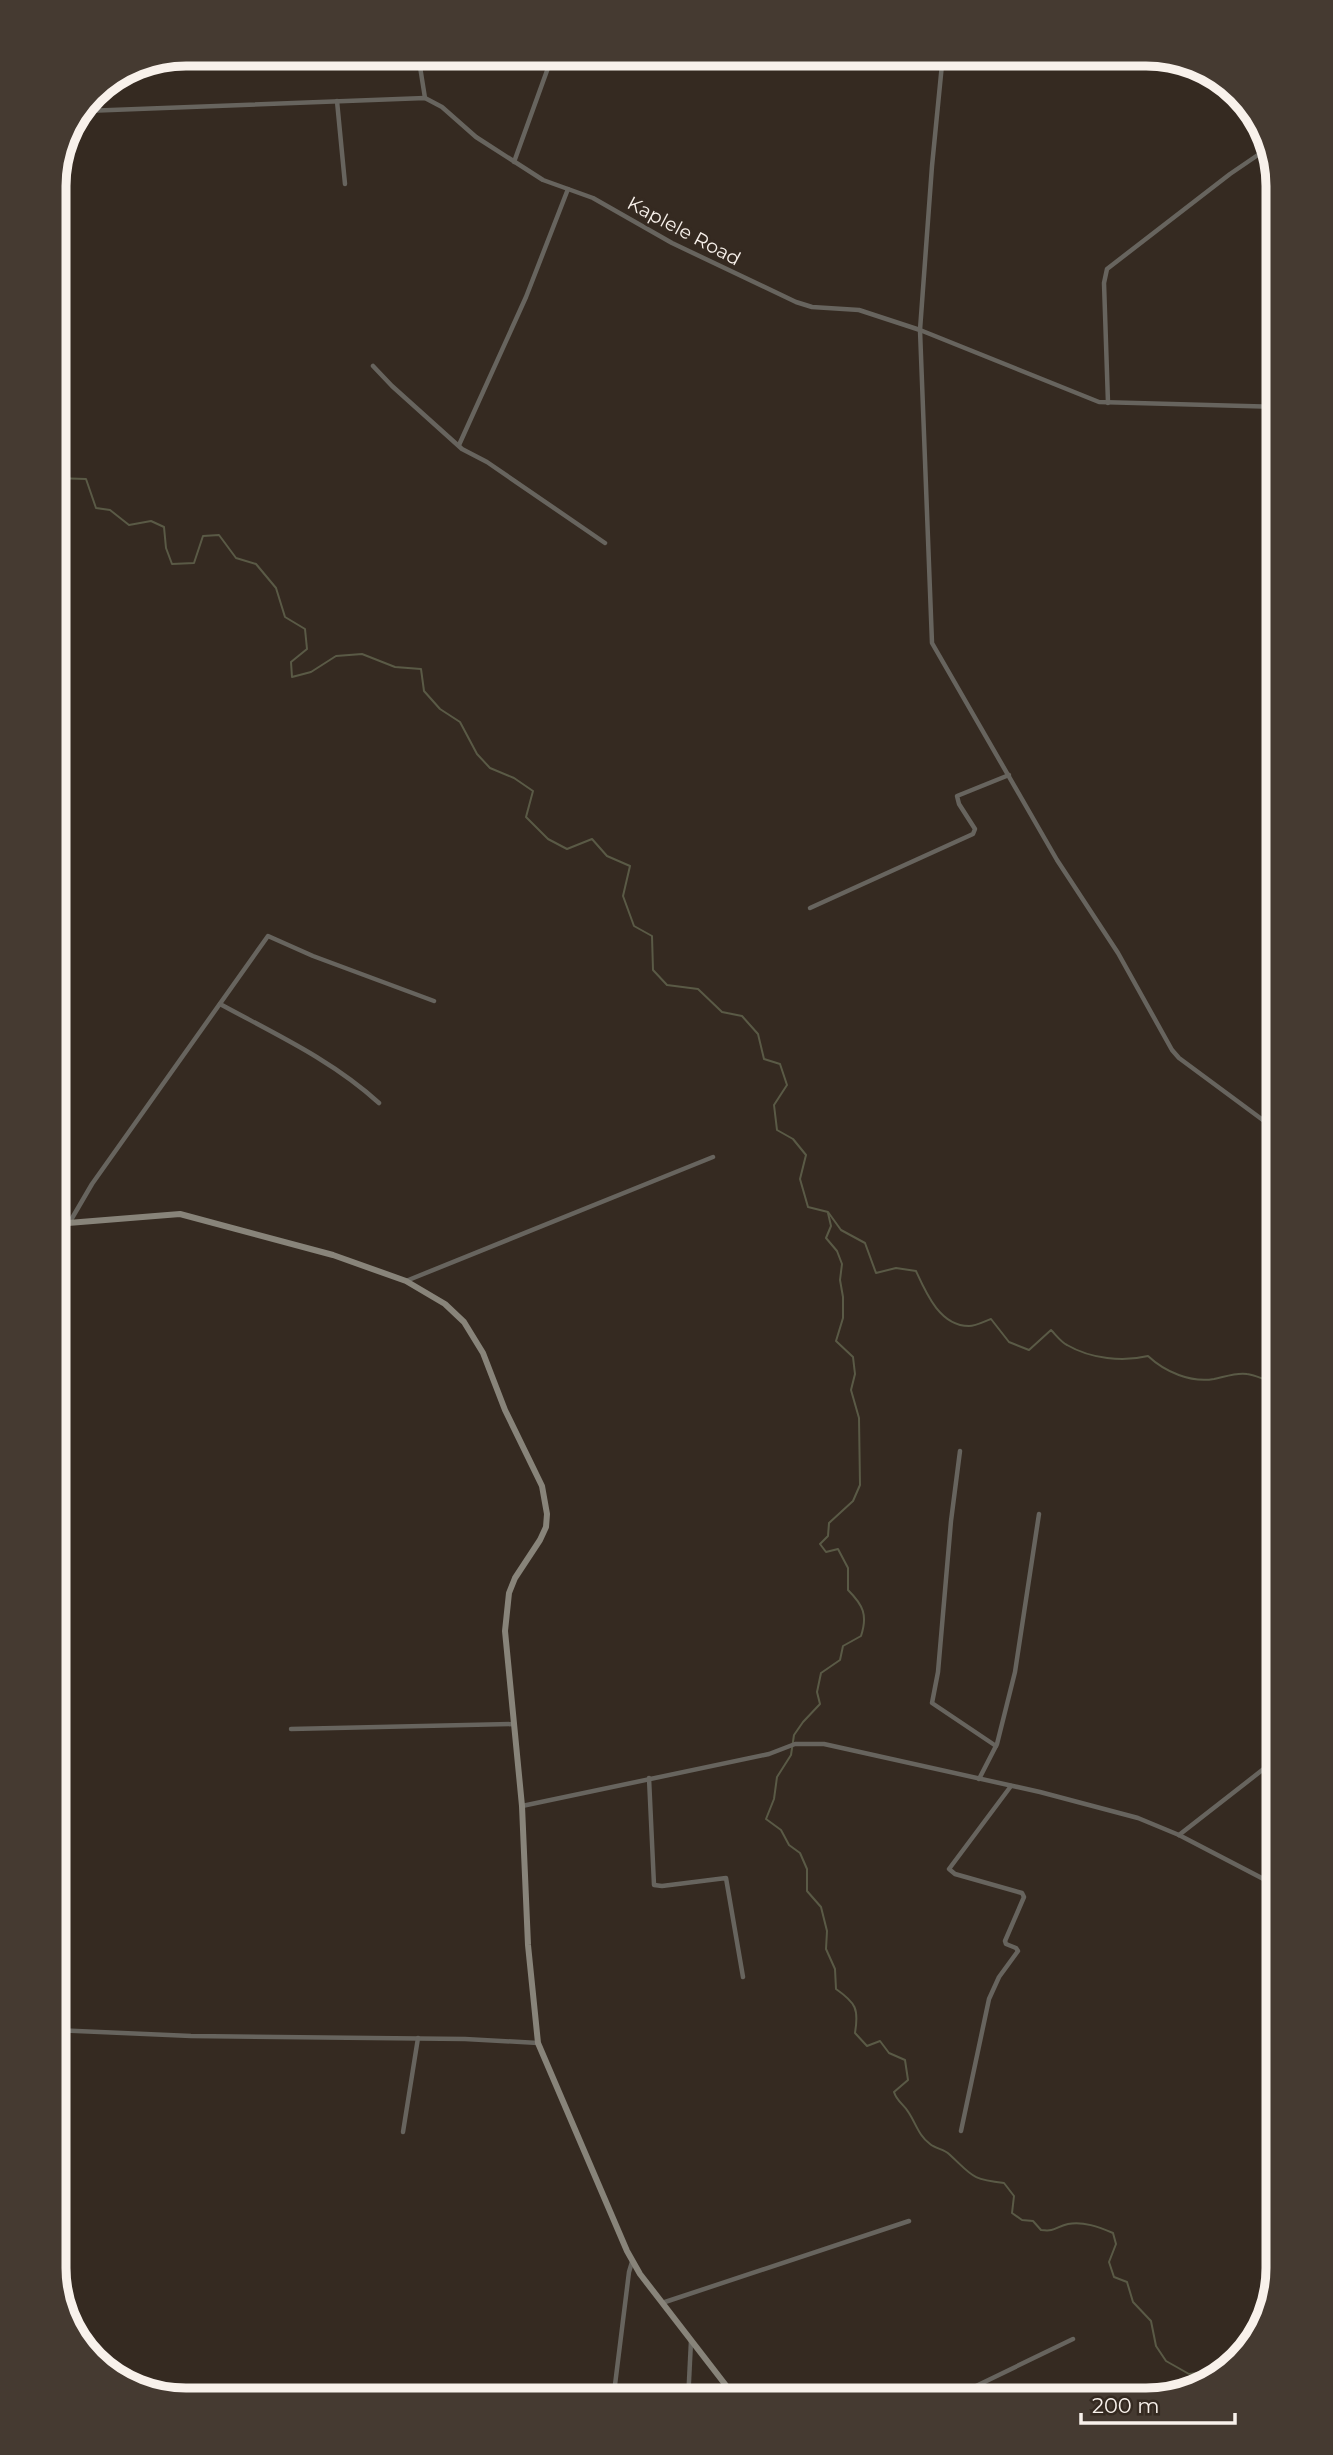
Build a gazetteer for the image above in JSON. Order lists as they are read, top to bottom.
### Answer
{
  "streets": {
    "street": ["Kaplele Road"]
  },
  "scale_bar": "200 m"
}
